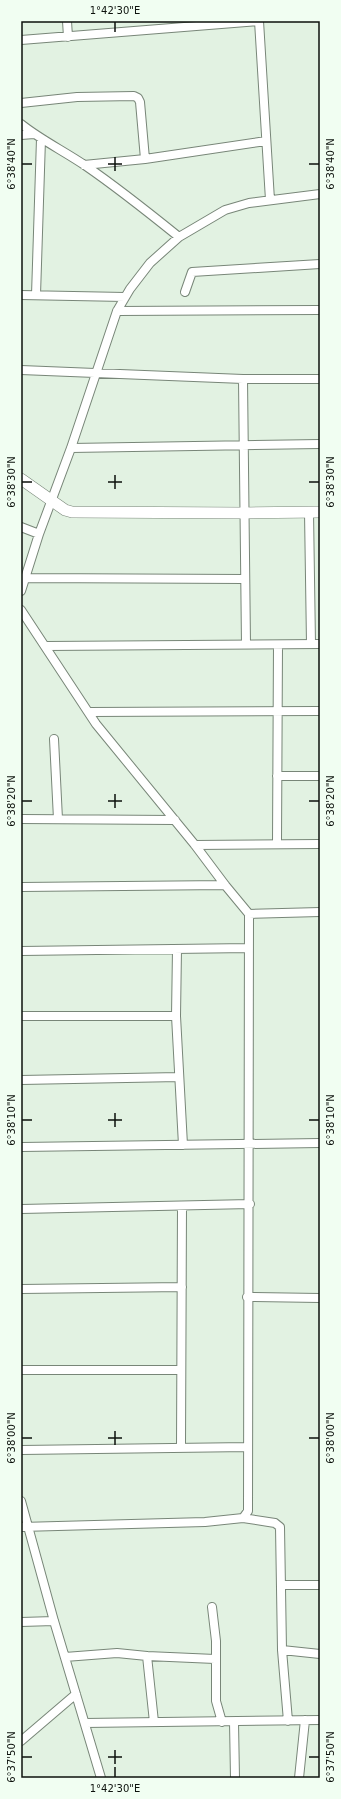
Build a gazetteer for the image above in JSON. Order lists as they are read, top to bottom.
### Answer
{
  "coordinates": [
    "1°42'30\"E",
    "6°38'40\"N",
    "6°38'30\"N",
    "6°38'20\"N",
    "6°38'10\"N",
    "6°38'00\"N",
    "6°37'50\"N"
  ]
}
